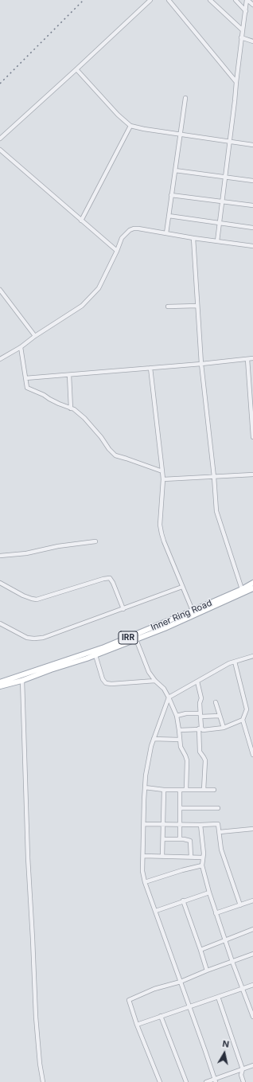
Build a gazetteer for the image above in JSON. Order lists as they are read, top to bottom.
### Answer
{
  "streets": {
    "main road": ["Inner Ring Road", "IRR"]
  },
  "north": "top"
}
